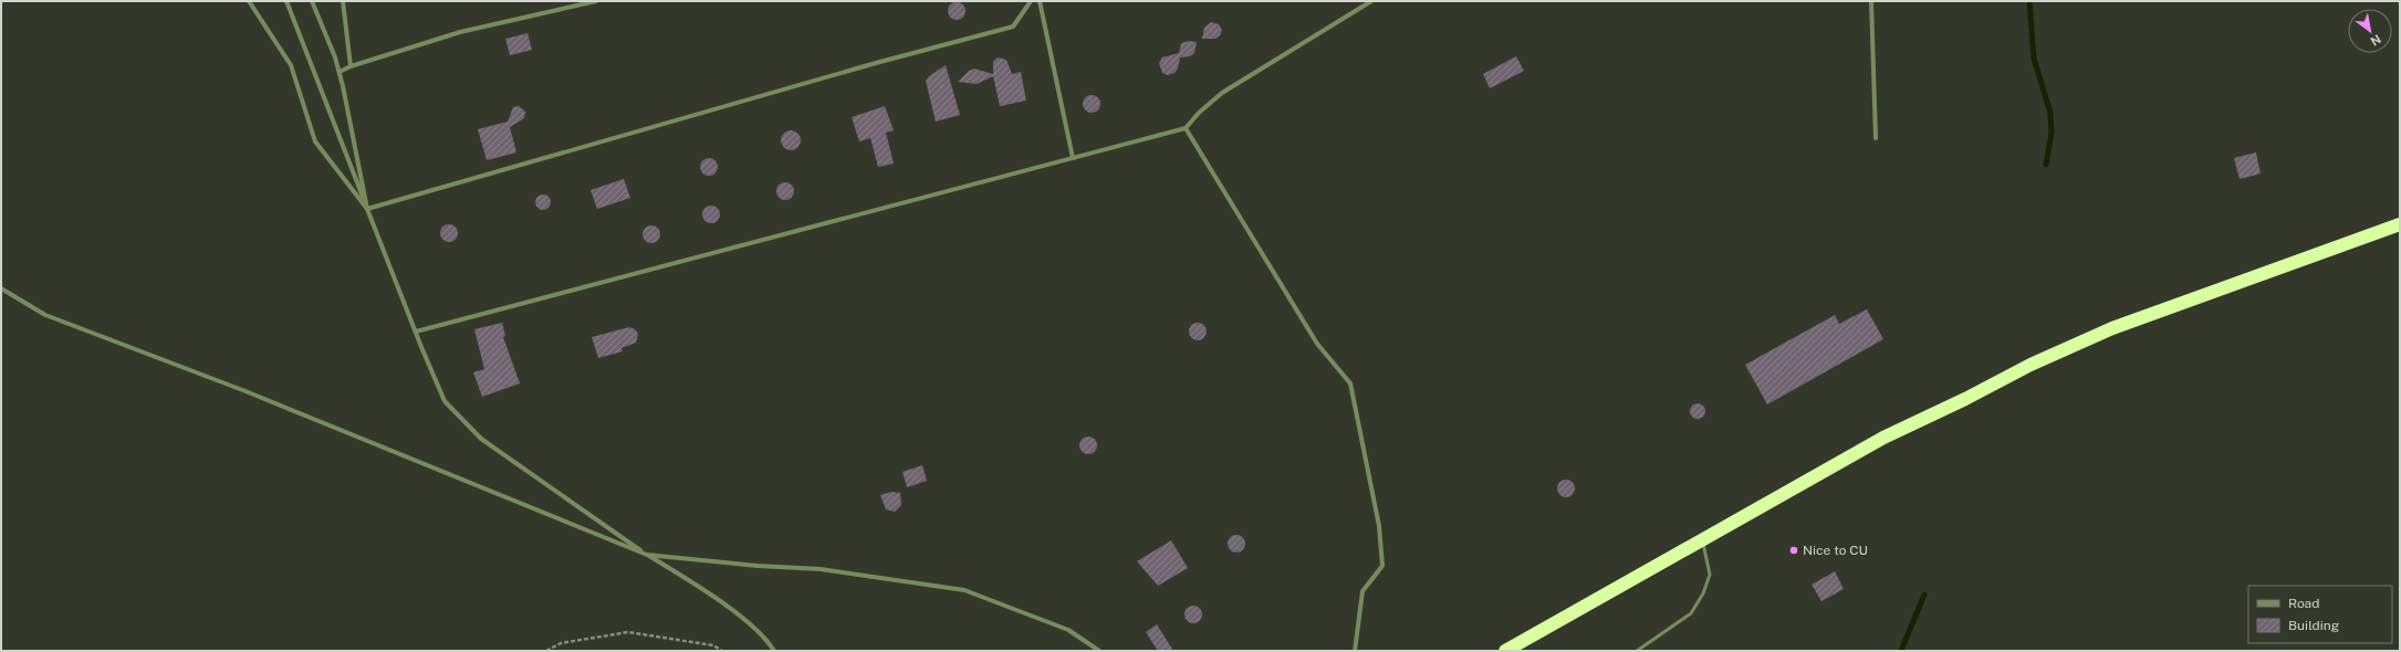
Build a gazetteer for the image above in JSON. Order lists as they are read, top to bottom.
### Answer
{
  "places": ["Nice to CU"],
  "legend": ["Road", "Building"],
  "north": "bottom right"
}
